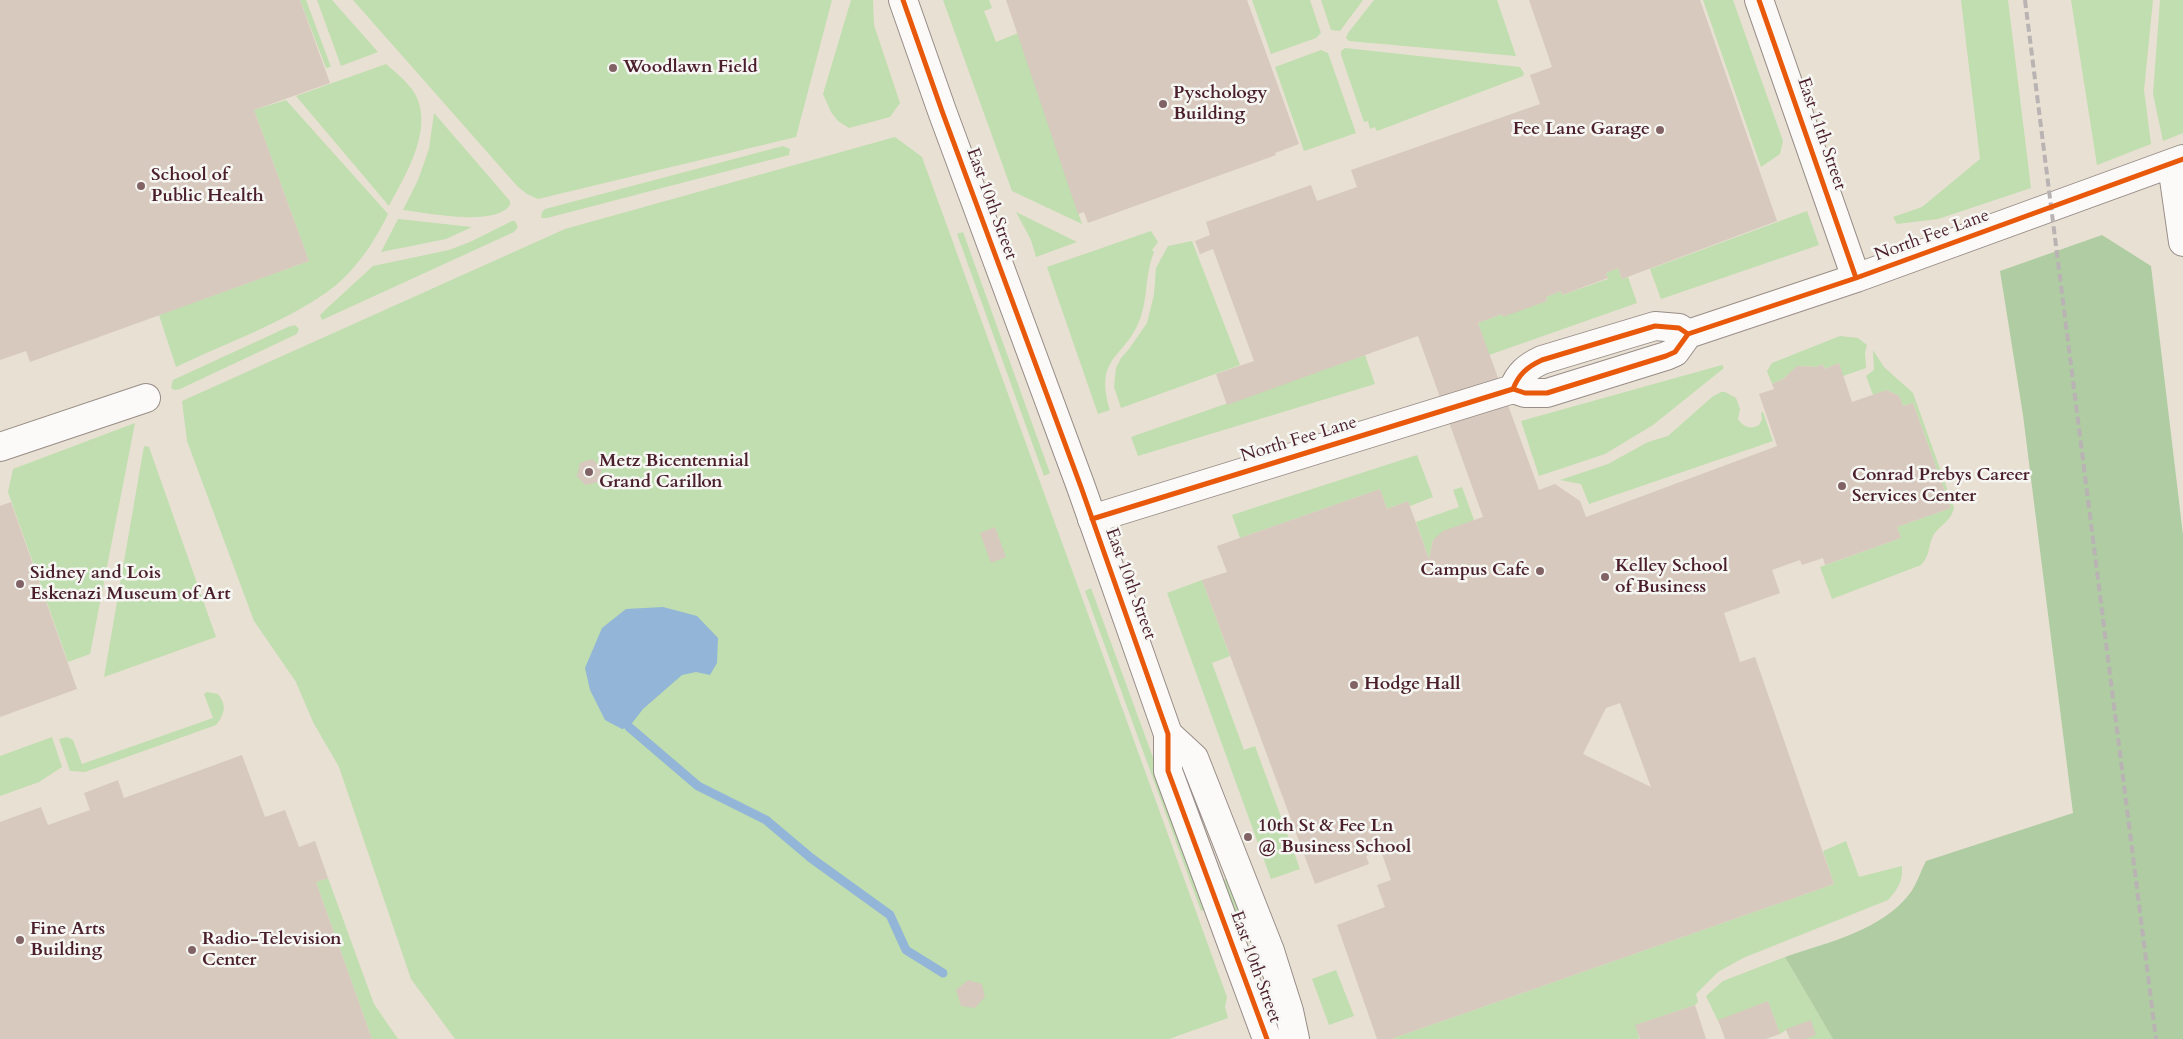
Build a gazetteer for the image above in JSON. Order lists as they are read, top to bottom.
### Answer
{
  "streets": {
    "street": ["East 11th Street", "East 10th Street", "North Fee Lane"]
  },
  "crossings": [
    ["East 11th Street", "North Fee Lane"],
    ["East 10th Street", "North Fee Lane"]
  ],
  "places": [
    "Woodlawn Field",
    "Pyschology Building",
    "Fee Lane Garage",
    "School of Public Health",
    "Metz Bicentennial Grand Carillon",
    "Conrad Prebys Career Services Center",
    "Campus Cafe",
    "Kelley School of Business",
    "Sidney and Lois Eskenazi Museum of Art",
    "Hodge Hall",
    "10th St & Fee Ln @ Business School",
    "Fine Arts Building",
    "Radio-Television Center"
  ]
}
